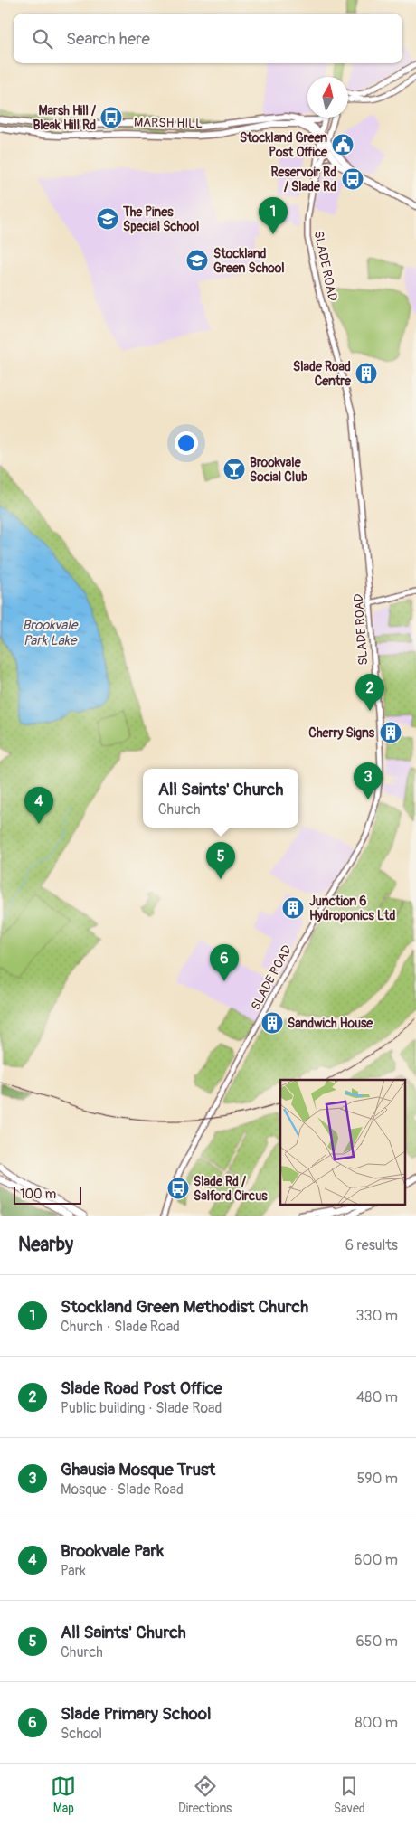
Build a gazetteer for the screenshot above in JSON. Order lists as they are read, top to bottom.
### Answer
{
  "streets": {
    "main road": ["MARSH HILL"],
    "street": ["SLADE ROAD"]
  },
  "crossings": [
    ["MARSH HILL", "SLADE ROAD"]
  ],
  "water": ["Brookvale Park Lake"],
  "places": {
    "bus stop": ["Marsh Hill / Bleak Hill Rd", "Reservoir Rd / Slade Rd", "Slade Rd / Salford Circus"],
    "public building": ["Stockland Green Post Office"],
    "school or university": ["The Pines Special School", "Stockland Green School"],
    "building": [
      "Slade Road Centre",
      "Cherry Signs",
      "Junction 6 Hydroponics Ltd",
      "Sandwich House"
    ],
    "bar": ["Brookvale Social Club"]
  },
  "scale_bar": "100 m",
  "north": "top",
  "page": {
    "search": "Search here",
    "pins": [
      "1",
      "2",
      "3",
      "4",
      "5",
      "6"
    ],
    "popup": ["All Saints' Church", "Church"],
    "scale": "100 m",
    "heading": ["Nearby", "6 results"],
    "list": [
      {
        "mark": "1",
        "name": "Stockland Green Methodist Church",
        "note": "Church · Slade Road",
        "value": "330 m"
      },
      {
        "mark": "2",
        "name": "Slade Road Post Office",
        "note": "Public building · Slade Road",
        "value": "480 m"
      },
      {
        "mark": "3",
        "name": "Ghausia Mosque Trust",
        "note": "Mosque · Slade Road",
        "value": "590 m"
      },
      {
        "mark": "4",
        "name": "Brookvale Park",
        "note": "Park",
        "value": "600 m"
      },
      {
        "mark": "5",
        "name": "All Saints' Church",
        "note": "Church",
        "value": "650 m"
      },
      {
        "mark": "6",
        "name": "Slade Primary School",
        "note": "School",
        "value": "800 m"
      }
    ],
    "nav": ["Map", "Directions", "Saved"]
  }
}
